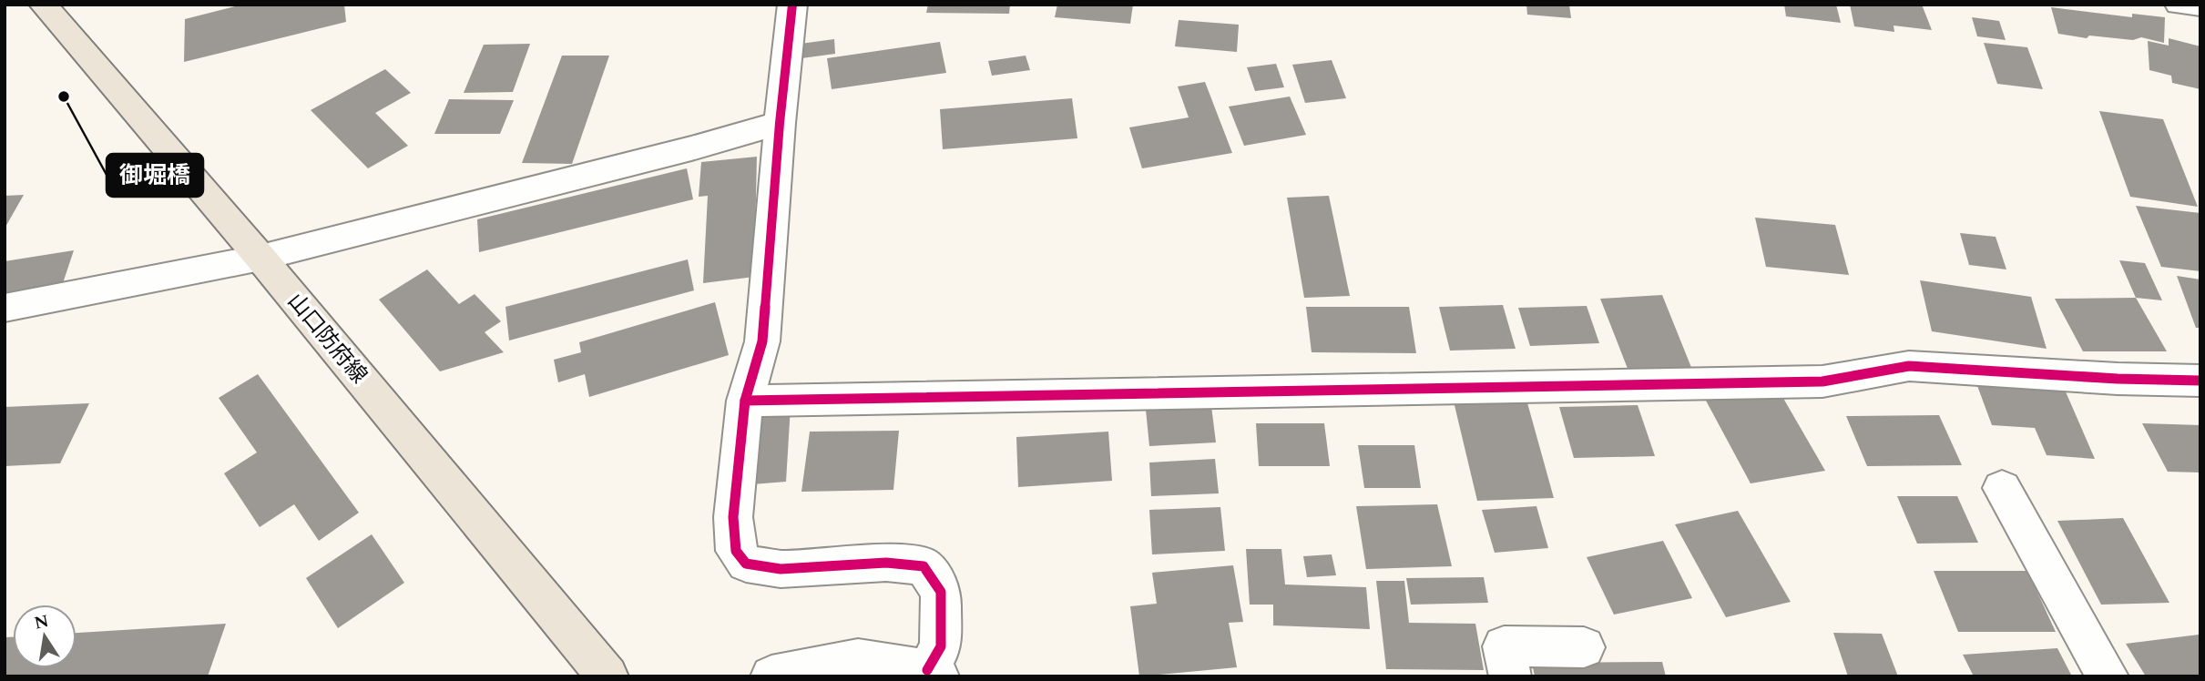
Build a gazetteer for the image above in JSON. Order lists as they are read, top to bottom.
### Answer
{
  "streets": {
    "main road": ["山口防府線"]
  },
  "places": ["御堀橋"],
  "north": "top"
}
